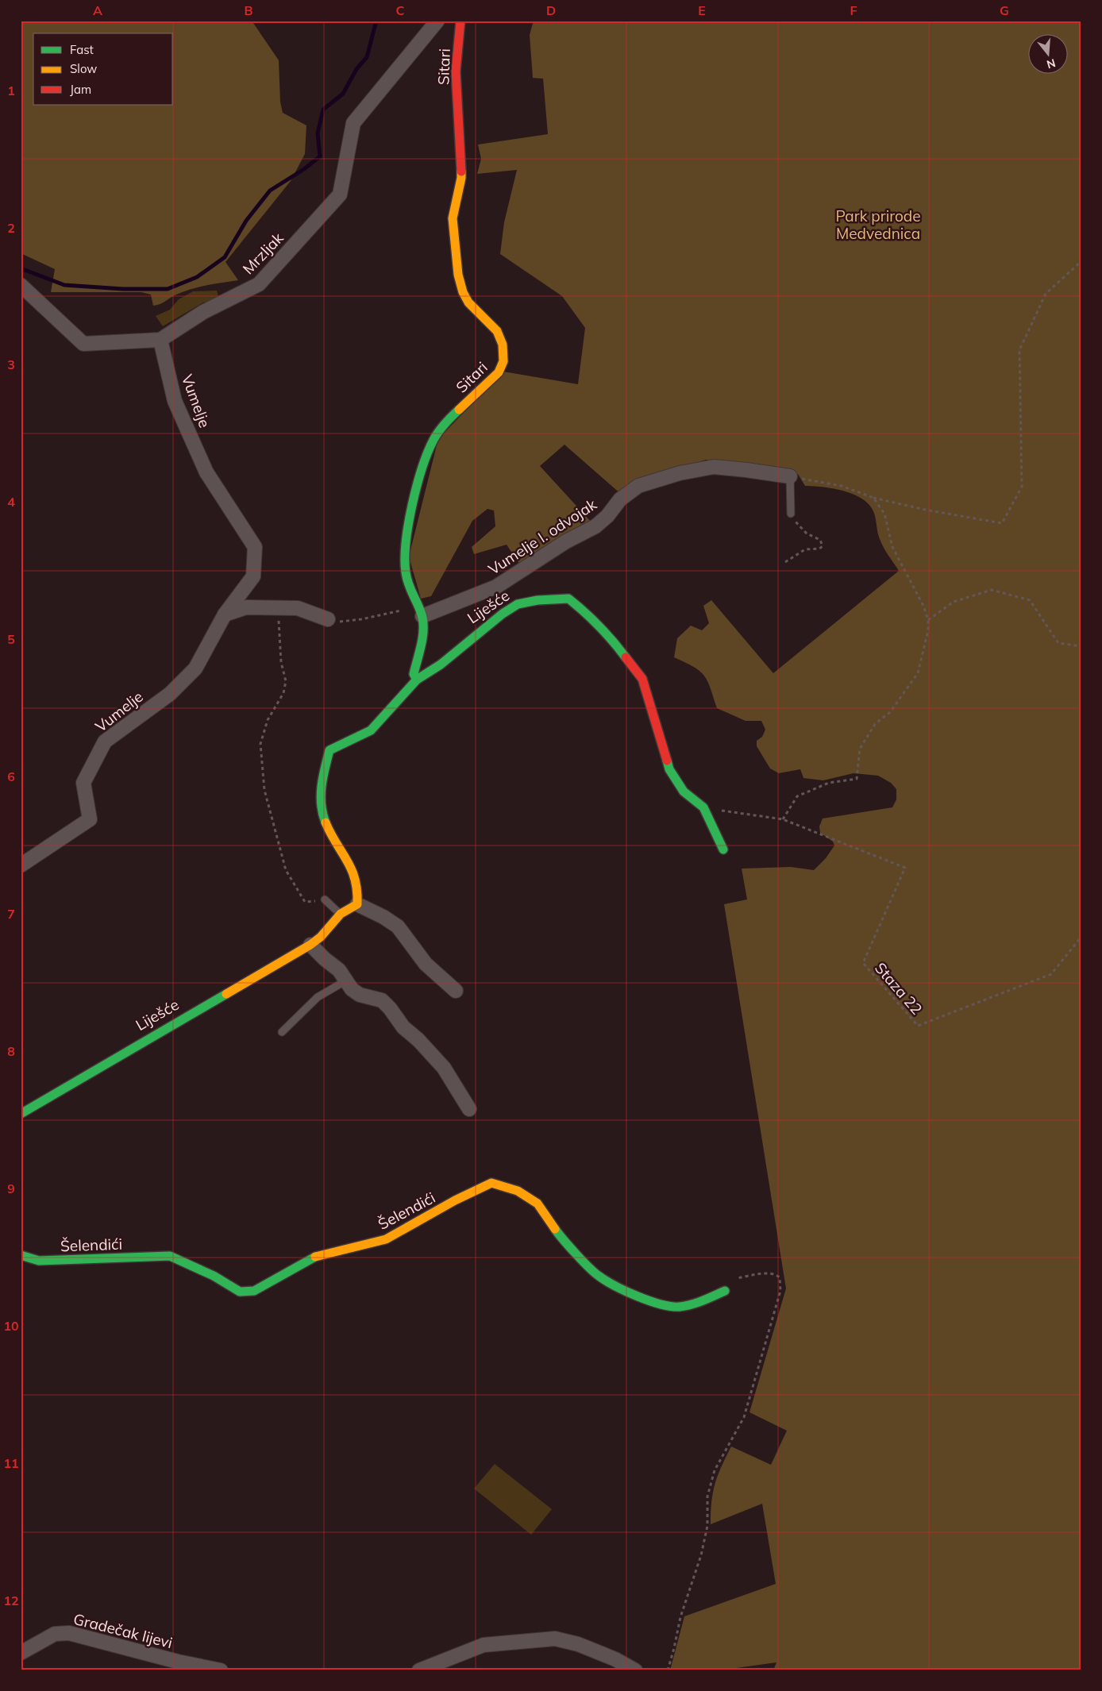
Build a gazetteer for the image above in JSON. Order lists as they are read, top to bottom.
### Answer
{
  "streets": {
    "street": [
      "Sitari",
      "Mrzljak",
      "Vumelje",
      "Vumelje I. odvojak",
      "Liješće",
      "Šelendići",
      "Gradečak lijevi"
    ],
    "path": ["Staza 22"]
  },
  "crossings": [
    ["Sitari", "Vumelje I. odvojak"],
    ["Sitari", "Liješće"],
    ["Mrzljak", "Vumelje"]
  ],
  "parks": ["Park prirode Medvednica"],
  "legend": ["Fast", "Slow", "Jam"],
  "north": "bottom",
  "grid": {
    "columns": [
      "A",
      "B",
      "C",
      "D",
      "E",
      "F",
      "G"
    ],
    "rows": [
      "1",
      "2",
      "3",
      "4",
      "5",
      "6",
      "7",
      "8",
      "9",
      "10",
      "11",
      "12"
    ]
  }
}
